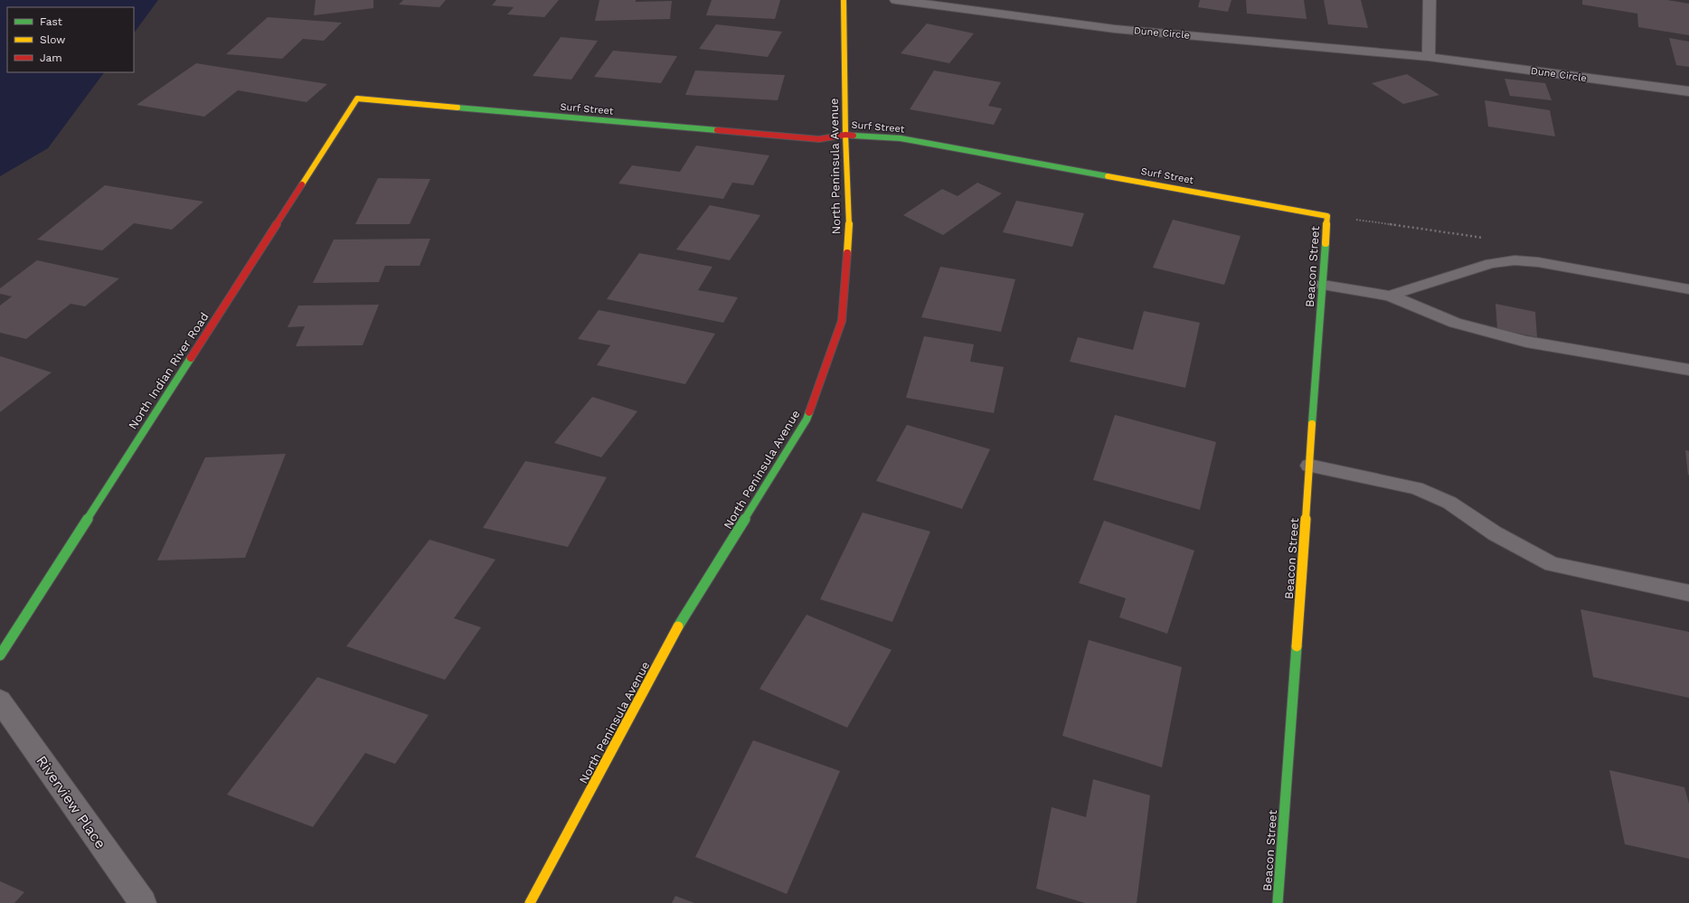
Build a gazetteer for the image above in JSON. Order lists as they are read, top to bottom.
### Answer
{
  "streets": {
    "street": [
      "Dune Circle",
      "Surf Street",
      "North Peninsula Avenue",
      "Beacon Street",
      "North Indian River Road",
      "Riverview Place"
    ]
  },
  "crossings": [
    ["Surf Street", "North Peninsula Avenue"],
    ["Surf Street", "Beacon Street"],
    ["Surf Street", "North Indian River Road"]
  ],
  "legend": ["Fast", "Slow", "Jam"]
}
